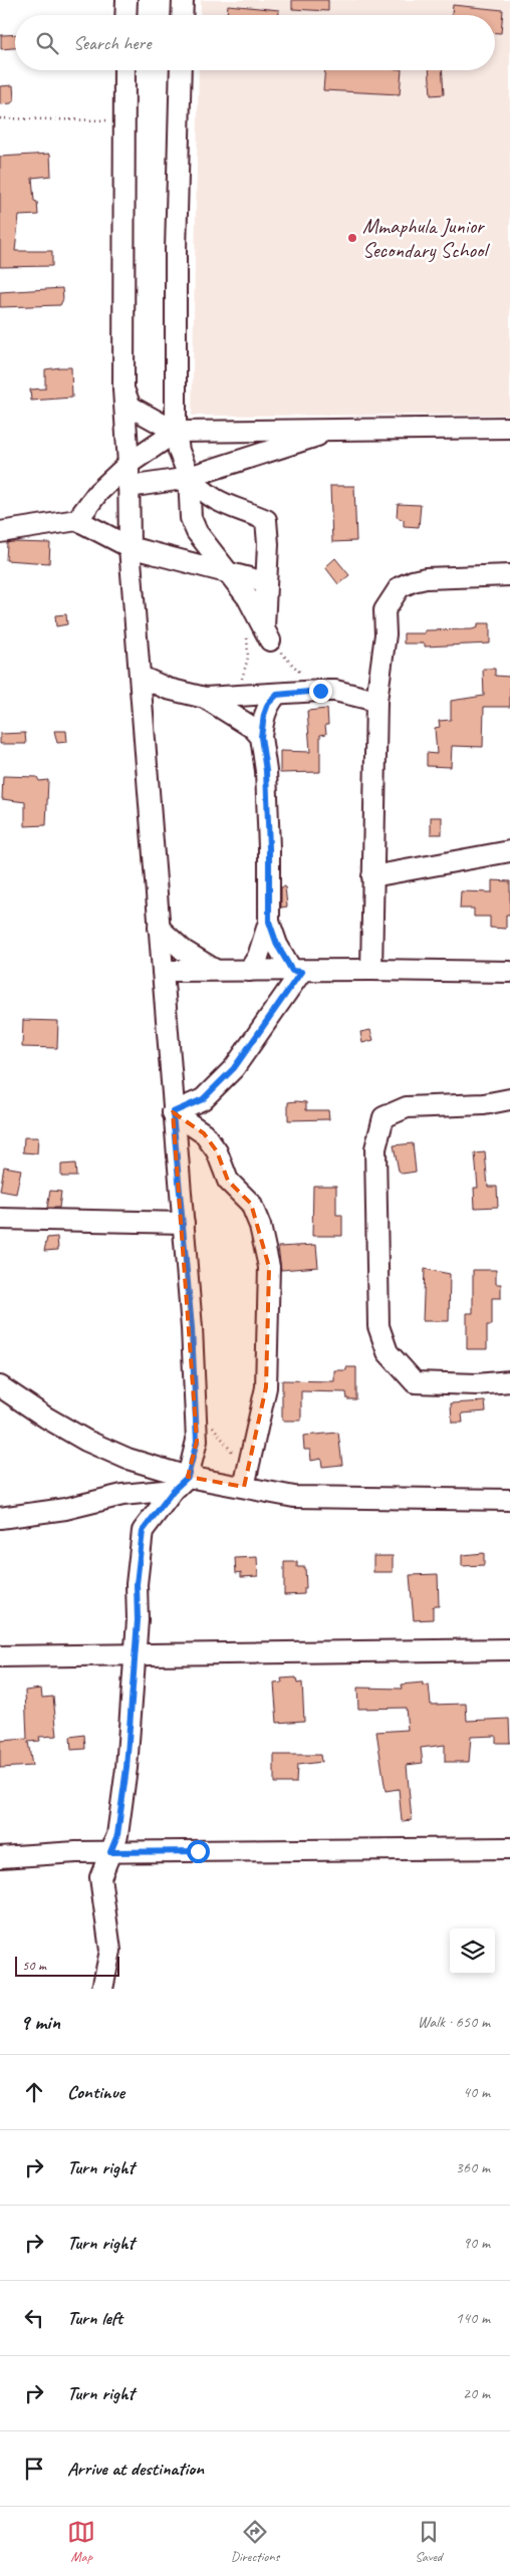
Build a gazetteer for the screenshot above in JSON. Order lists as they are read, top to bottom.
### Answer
{
  "places": ["Mmaphula Junior Secondary School"],
  "scale_bar": "50 m",
  "page": {
    "search": "Search here",
    "scale": "50 m",
    "heading": ["9 min", "Walk · 650 m"],
    "list": [
      ["Continue", "40 m"],
      ["Turn right", "360 m"],
      ["Turn right", "90 m"],
      ["Turn left", "140 m"],
      ["Turn right", "20 m"],
      "Arrive at destination"
    ],
    "nav": ["Map", "Directions", "Saved"]
  }
}
